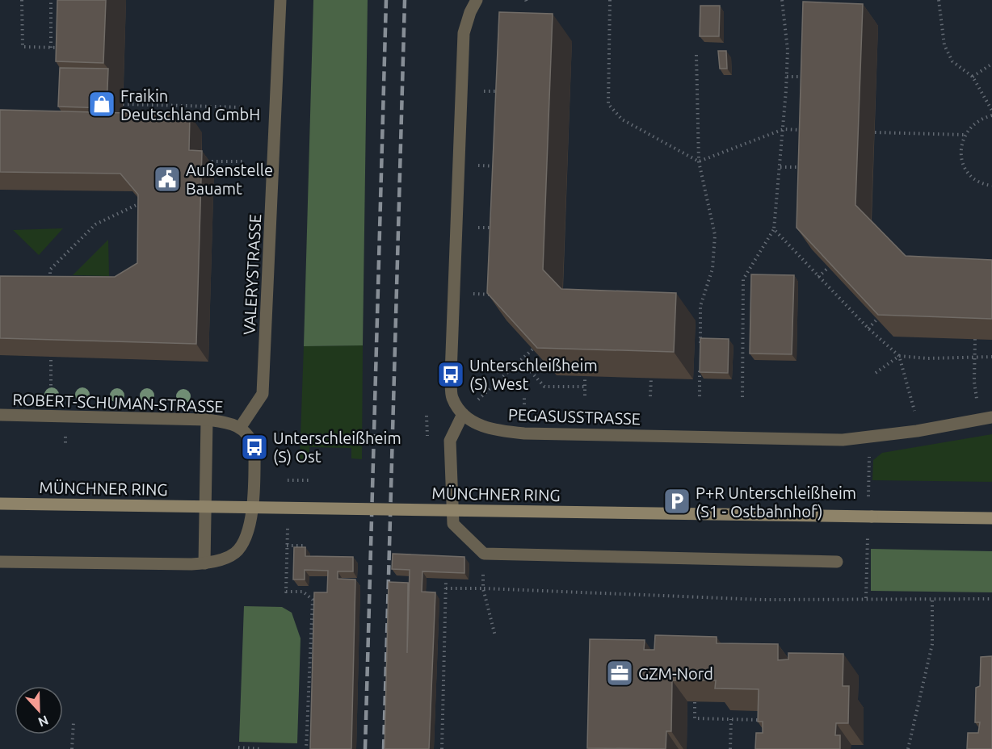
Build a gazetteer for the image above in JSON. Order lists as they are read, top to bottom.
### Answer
{
  "streets": {
    "main road": ["MÜNCHNER RING"],
    "street": ["VALERYSTRASSE", "ROBERT-SCHUMAN-STRASSE", "PEGASUSSTRASSE"]
  },
  "crossings": [
    ["VALERYSTRASSE", "ROBERT-SCHUMAN-STRASSE"]
  ],
  "places": {
    "shop": ["Fraikin Deutschland GmbH"],
    "public building": ["Außenstelle Bauamt"],
    "bus stop": ["Unterschleißheim (S) West", "Unterschleißheim (S) Ost"],
    "parking": ["P+R Unterschleißheim (S1 - Ostbahnhof)"],
    "office": ["GZM-Nord"]
  },
  "north": "bottom"
}
